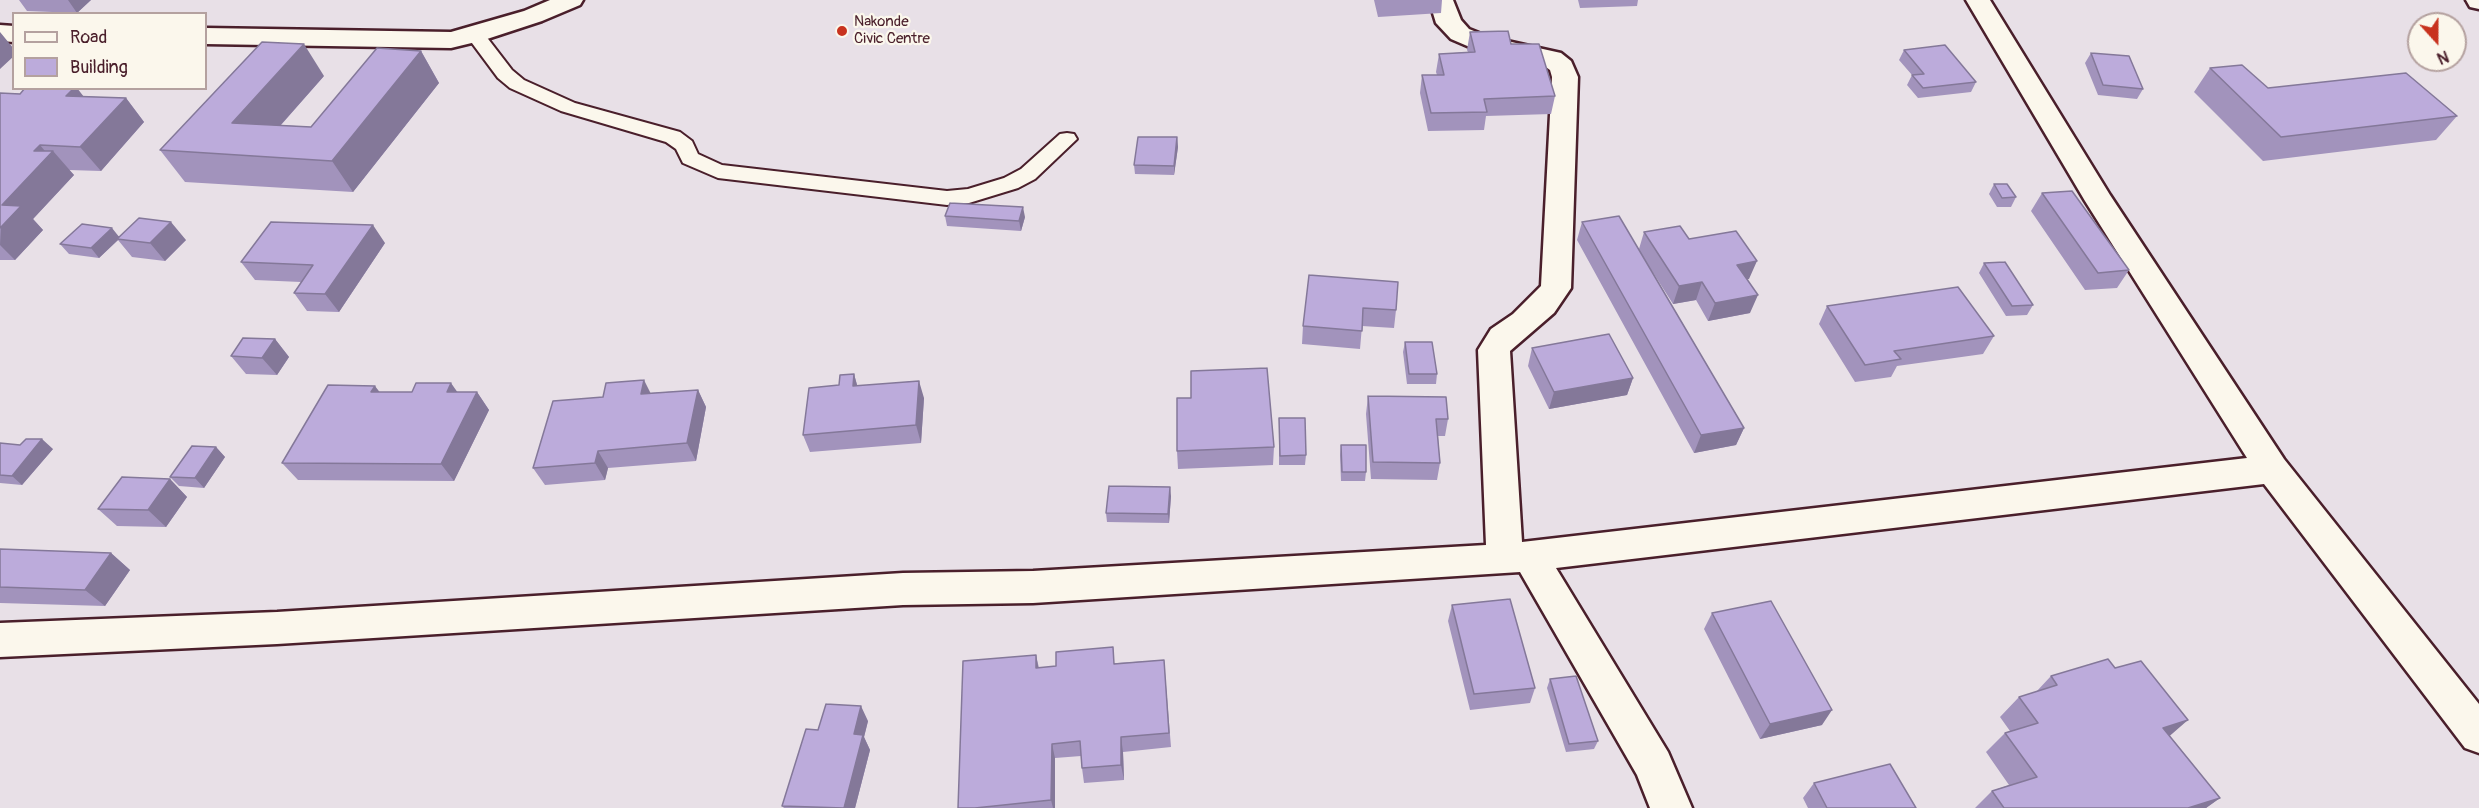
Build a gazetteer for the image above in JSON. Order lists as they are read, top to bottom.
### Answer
{
  "places": ["Nakonde Civic Centre"],
  "legend": ["Road", "Building"],
  "north": "bottom"
}
